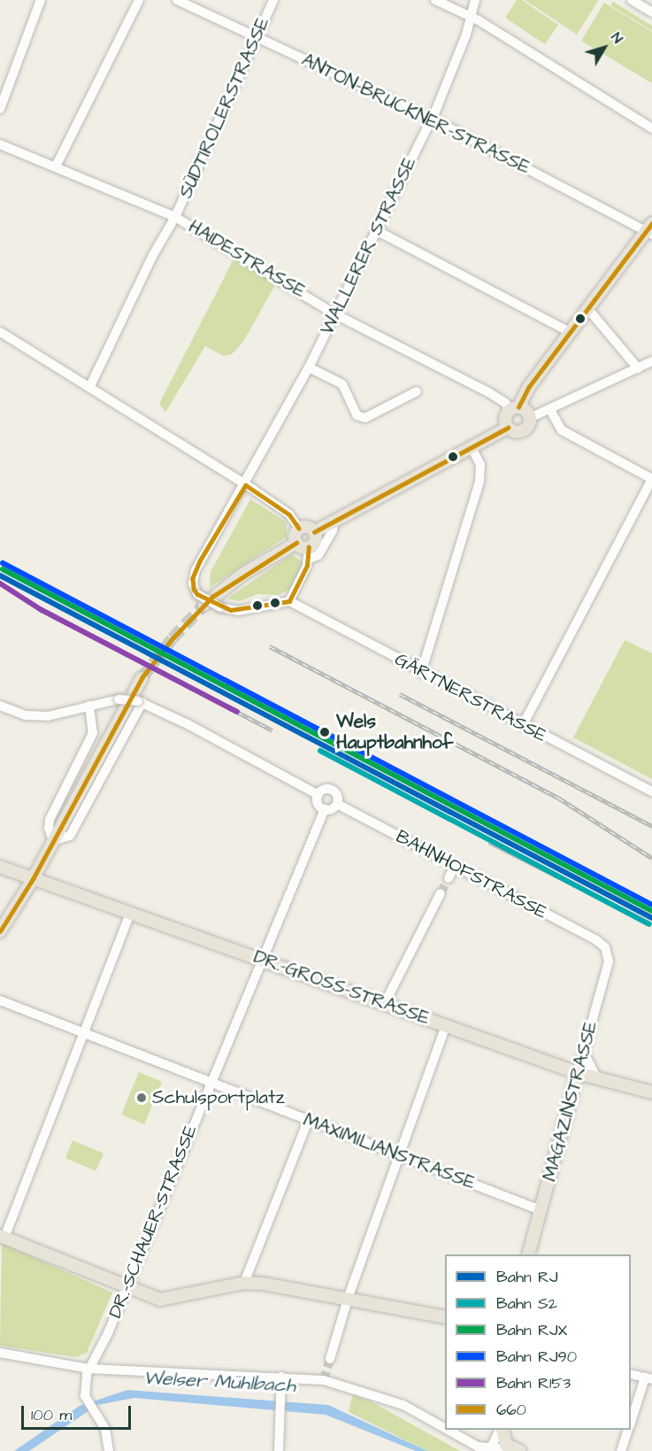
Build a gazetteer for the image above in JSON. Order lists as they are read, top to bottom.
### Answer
{
  "streets": {
    "main road": ["DR.-GROSS-STRASSE", "MAGAZINSTRASSE"],
    "street": [
      "SÜDTIROLERSTRASSE",
      "ANTON-BRUCKNER-STRASSE",
      "WALLERER STRASSE",
      "HAIDESTRASSE",
      "GÄRTNERSTRASSE",
      "BAHNHOFSTRASSE",
      "MAXIMILIANSTRASSE",
      "DR.-SCHAUER-STRASSE"
    ]
  },
  "crossings": [
    ["SÜDTIROLERSTRASSE", "ANTON-BRUCKNER-STRASSE"],
    ["SÜDTIROLERSTRASSE", "HAIDESTRASSE"],
    ["ANTON-BRUCKNER-STRASSE", "WALLERER STRASSE"],
    ["WALLERER STRASSE", "HAIDESTRASSE"],
    ["BAHNHOFSTRASSE", "MAGAZINSTRASSE"],
    ["BAHNHOFSTRASSE", "DR.-SCHAUER-STRASSE"],
    ["DR.-GROSS-STRASSE", "MAGAZINSTRASSE"],
    ["DR.-GROSS-STRASSE", "DR.-SCHAUER-STRASSE"],
    ["MAGAZINSTRASSE", "MAXIMILIANSTRASSE"],
    ["MAXIMILIANSTRASSE", "DR.-SCHAUER-STRASSE"]
  ],
  "water": ["Welser Mühlbach"],
  "places": ["Wels Hauptbahnhof", "Schulsportplatz"],
  "lines": [
    "transit line 660",
    "rail line RJ90",
    "rail line RJX",
    "rail line RJ",
    "rail line R153",
    "rail line S2"
  ],
  "legend": [
    "Bahn RJ",
    "Bahn S2",
    "Bahn RJX",
    "Bahn RJ90",
    "Bahn R153",
    "660"
  ],
  "scale_bar": "100 m",
  "north": "top right"
}
